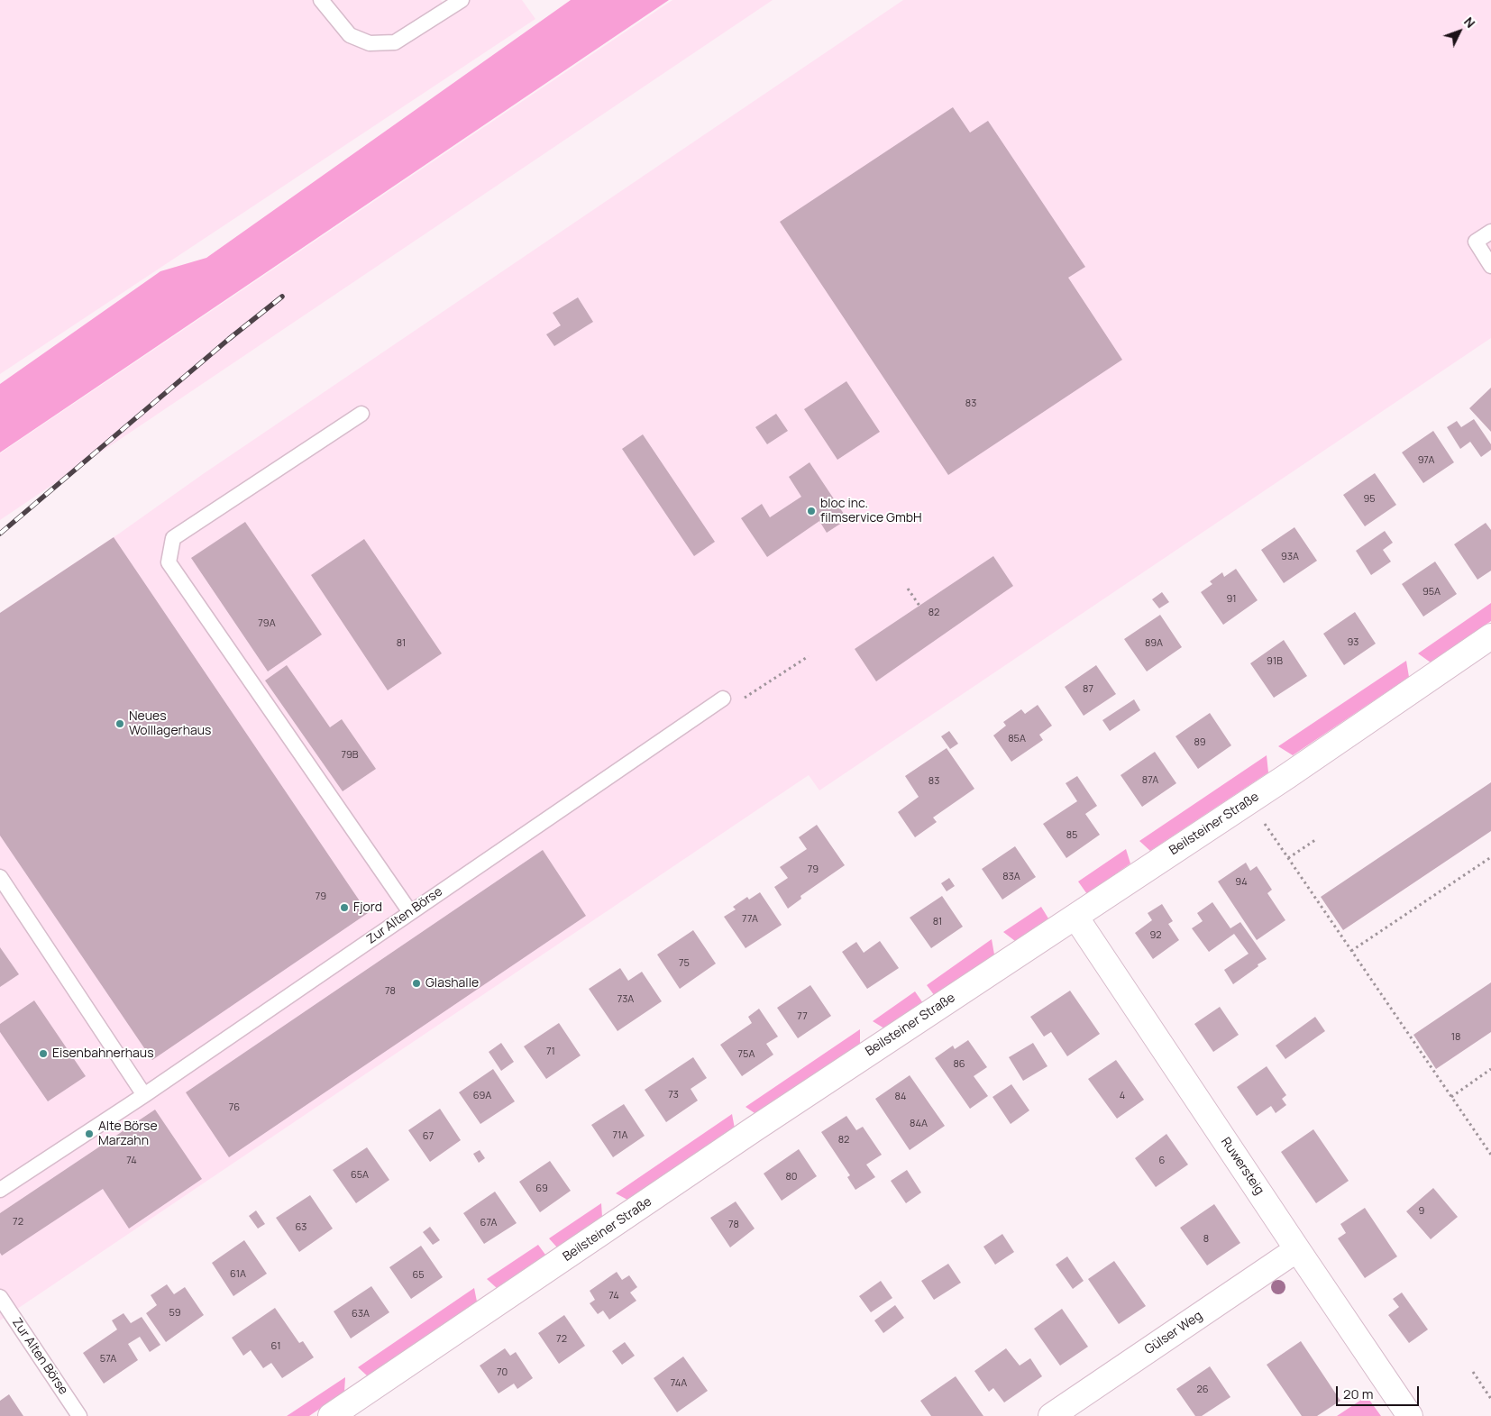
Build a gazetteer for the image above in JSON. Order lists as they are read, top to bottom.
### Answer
{
  "streets": {
    "street": ["Beilsteiner Straße", "Ruwersteig", "Gülser Weg"],
    "lane": ["Zur Alten Börse"]
  },
  "crossings": [
    ["Beilsteiner Straße", "Ruwersteig"],
    ["Ruwersteig", "Gülser Weg"]
  ],
  "places": [
    "bloc inc. filmservice GmbH",
    "Neues Wolllagerhaus",
    "Fjord",
    "Glashalle",
    "Eisenbahnerhaus",
    "Alte Börse Marzahn"
  ],
  "house_numbers": [
    "83",
    "97A",
    "95",
    "93A",
    "95A",
    "91",
    "82",
    "79A",
    "93",
    "81",
    "89A",
    "91B",
    "87",
    "85A",
    "89",
    "79B",
    "87A",
    "83",
    "85",
    "79",
    "83A",
    "94",
    "79",
    "77A",
    "81",
    "92",
    "75",
    "78",
    "73A",
    "77",
    "18",
    "71",
    "75A",
    "86",
    "73",
    "69A",
    "4",
    "84",
    "76",
    "84A",
    "71A",
    "67",
    "82",
    "74",
    "6",
    "65A",
    "80",
    "69",
    "9",
    "72",
    "67A",
    "78",
    "63",
    "8",
    "61A",
    "65",
    "74",
    "59",
    "63A",
    "72",
    "61",
    "57A",
    "70",
    "74A",
    "26"
  ],
  "scale_bar": "20 m",
  "north": "top right"
}
